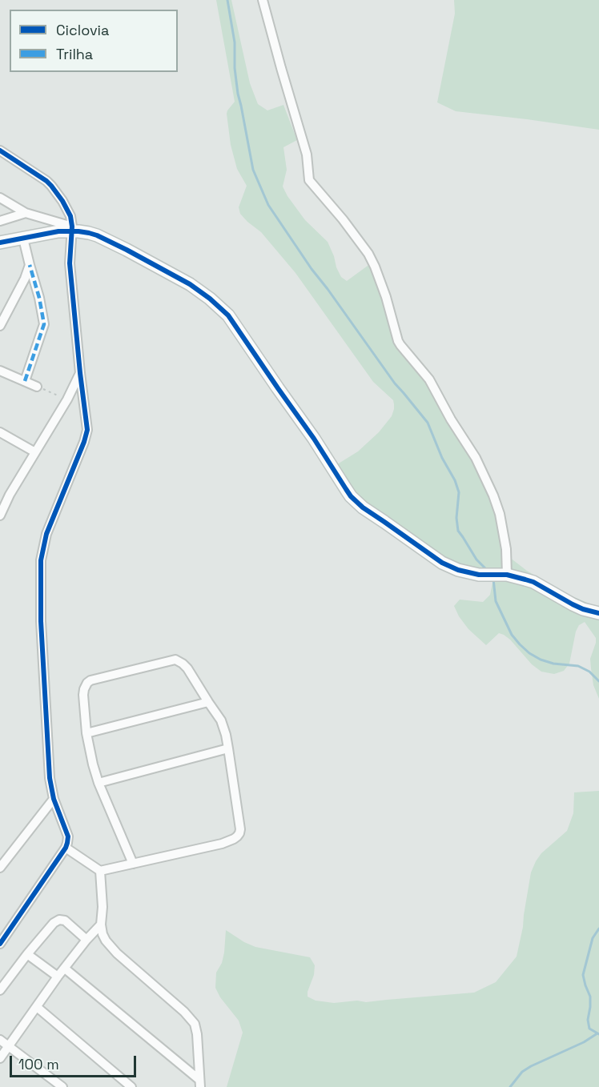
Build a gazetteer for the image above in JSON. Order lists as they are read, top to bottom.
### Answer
{
  "legend": ["Ciclovia", "Trilha"],
  "scale_bar": "100 m"
}
